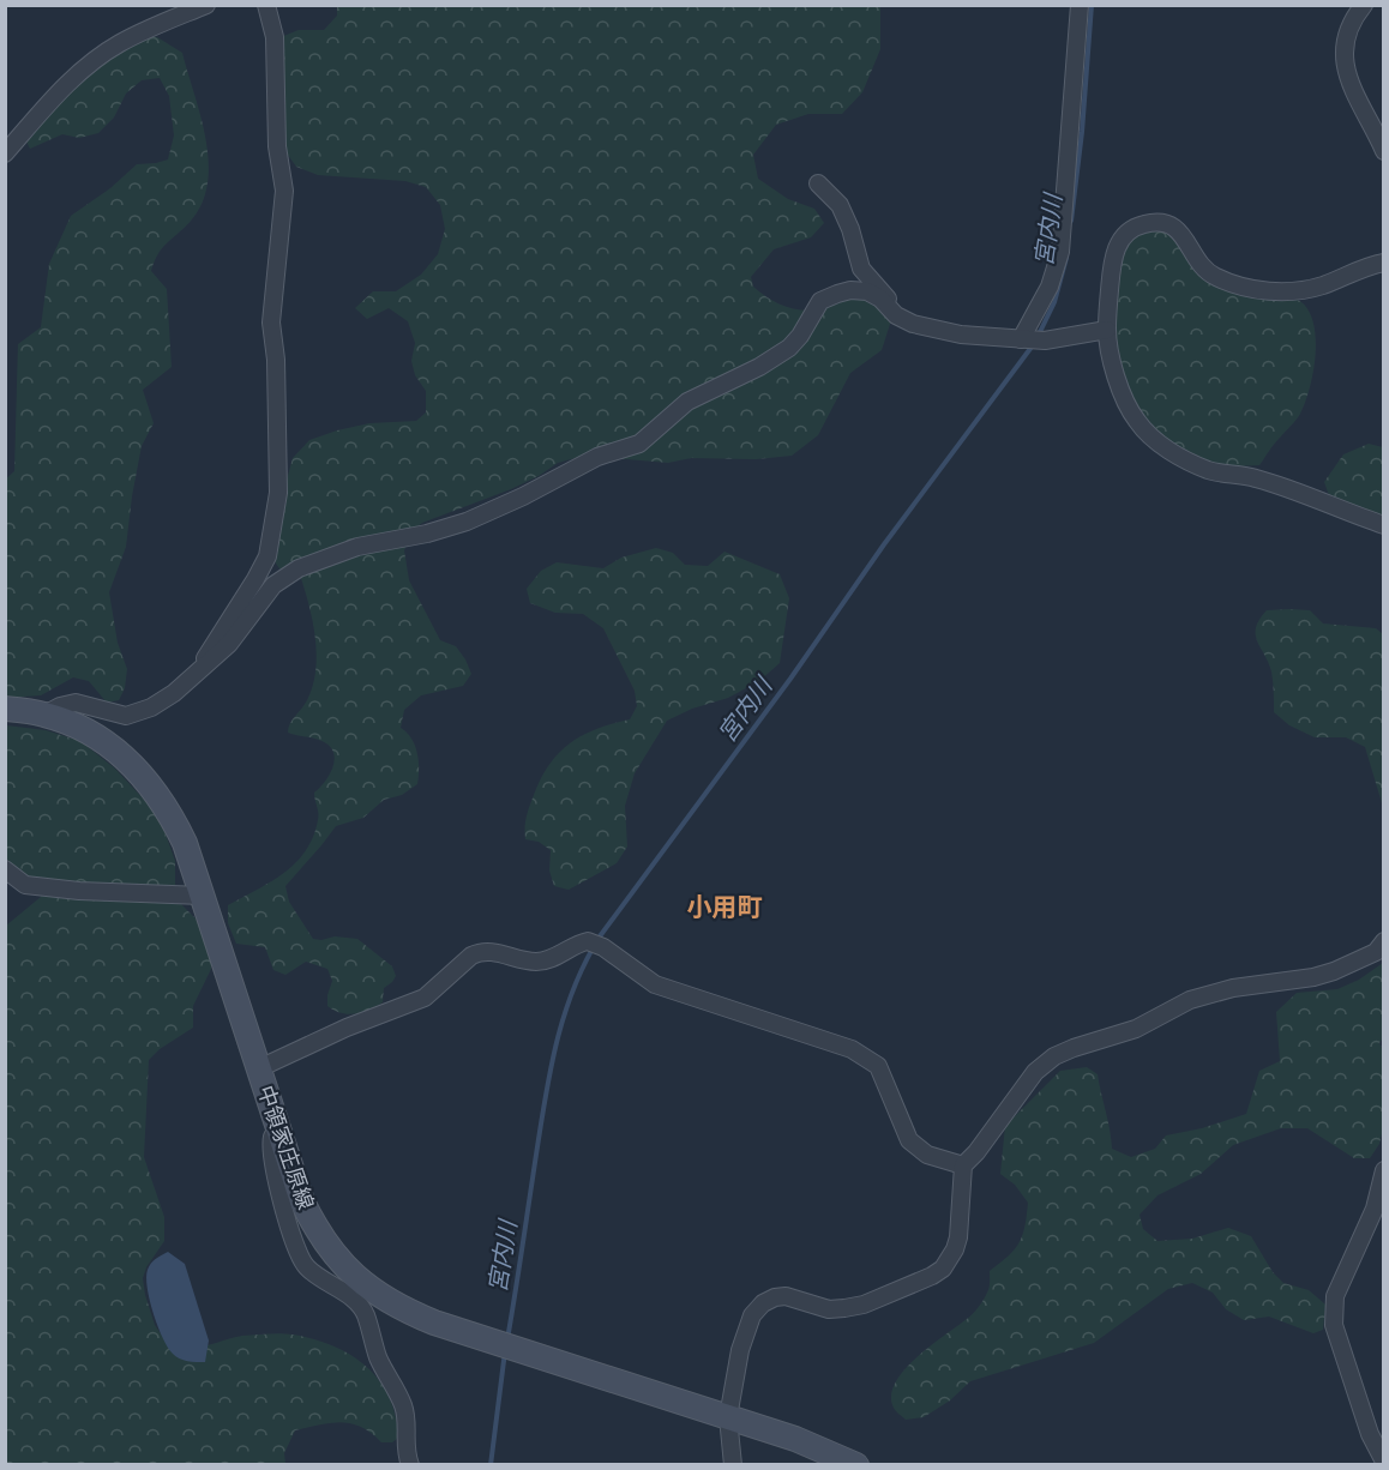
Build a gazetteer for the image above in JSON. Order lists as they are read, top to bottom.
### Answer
{
  "streets": {
    "main road": ["中領家庄原線"]
  },
  "districts": ["小用町"],
  "water": ["宮内川"]
}
